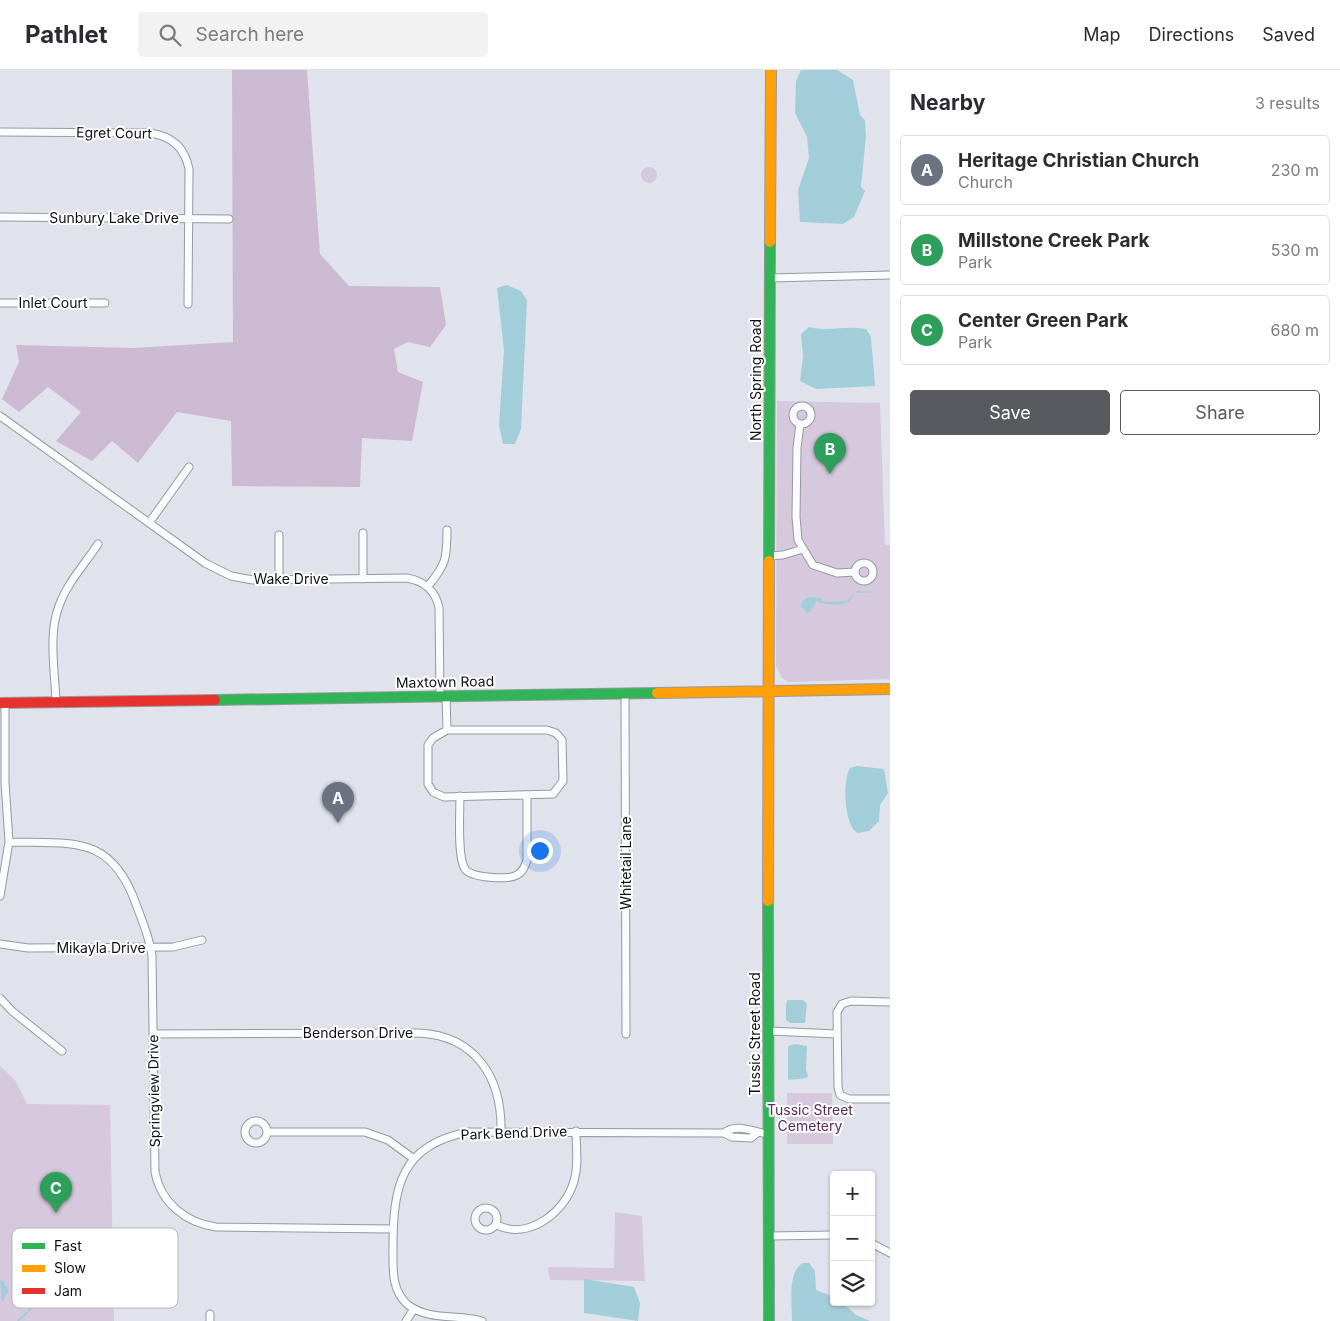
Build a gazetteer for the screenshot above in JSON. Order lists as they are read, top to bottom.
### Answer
{
  "streets": {
    "main road": ["North Spring Road", "Maxtown Road", "Tussic Street Road"],
    "street": [
      "Egret Court",
      "Sunbury Lake Drive",
      "Inlet Court",
      "Wake Drive",
      "Whitetail Lane",
      "Mikayla Drive",
      "Benderson Drive",
      "Springview Drive",
      "Park Bend Drive"
    ]
  },
  "crossings": [
    ["Egret Court", "Sunbury Lake Drive"],
    ["North Spring Road", "Maxtown Road"],
    ["North Spring Road", "Tussic Street Road"],
    ["Maxtown Road", "Whitetail Lane"],
    ["Maxtown Road", "Tussic Street Road"],
    ["Mikayla Drive", "Springview Drive"],
    ["Benderson Drive", "Springview Drive"],
    ["Benderson Drive", "Park Bend Drive"],
    ["Tussic Street Road", "Park Bend Drive"],
    ["Springview Drive", "Park Bend Drive"]
  ],
  "parks": ["Tussic Street Cemetery"],
  "legend": ["Fast", "Slow", "Jam"],
  "page": {
    "header": "Pathlet",
    "search": "Search here",
    "nav": ["Map", "Directions", "Saved"],
    "heading": ["Nearby", "3 results"],
    "list": [
      {
        "mark": "A",
        "name": "Heritage Christian Church",
        "note": "Church",
        "value": "230 m"
      },
      {
        "mark": "B",
        "name": "Millstone Creek Park",
        "note": "Park",
        "value": "530 m"
      },
      {
        "mark": "C",
        "name": "Center Green Park",
        "note": "Park",
        "value": "680 m"
      }
    ],
    "buttons": ["Save", "Share"],
    "pins": ["B", "A", "C"],
    "map_buttons": ["+", "−"]
  }
}
